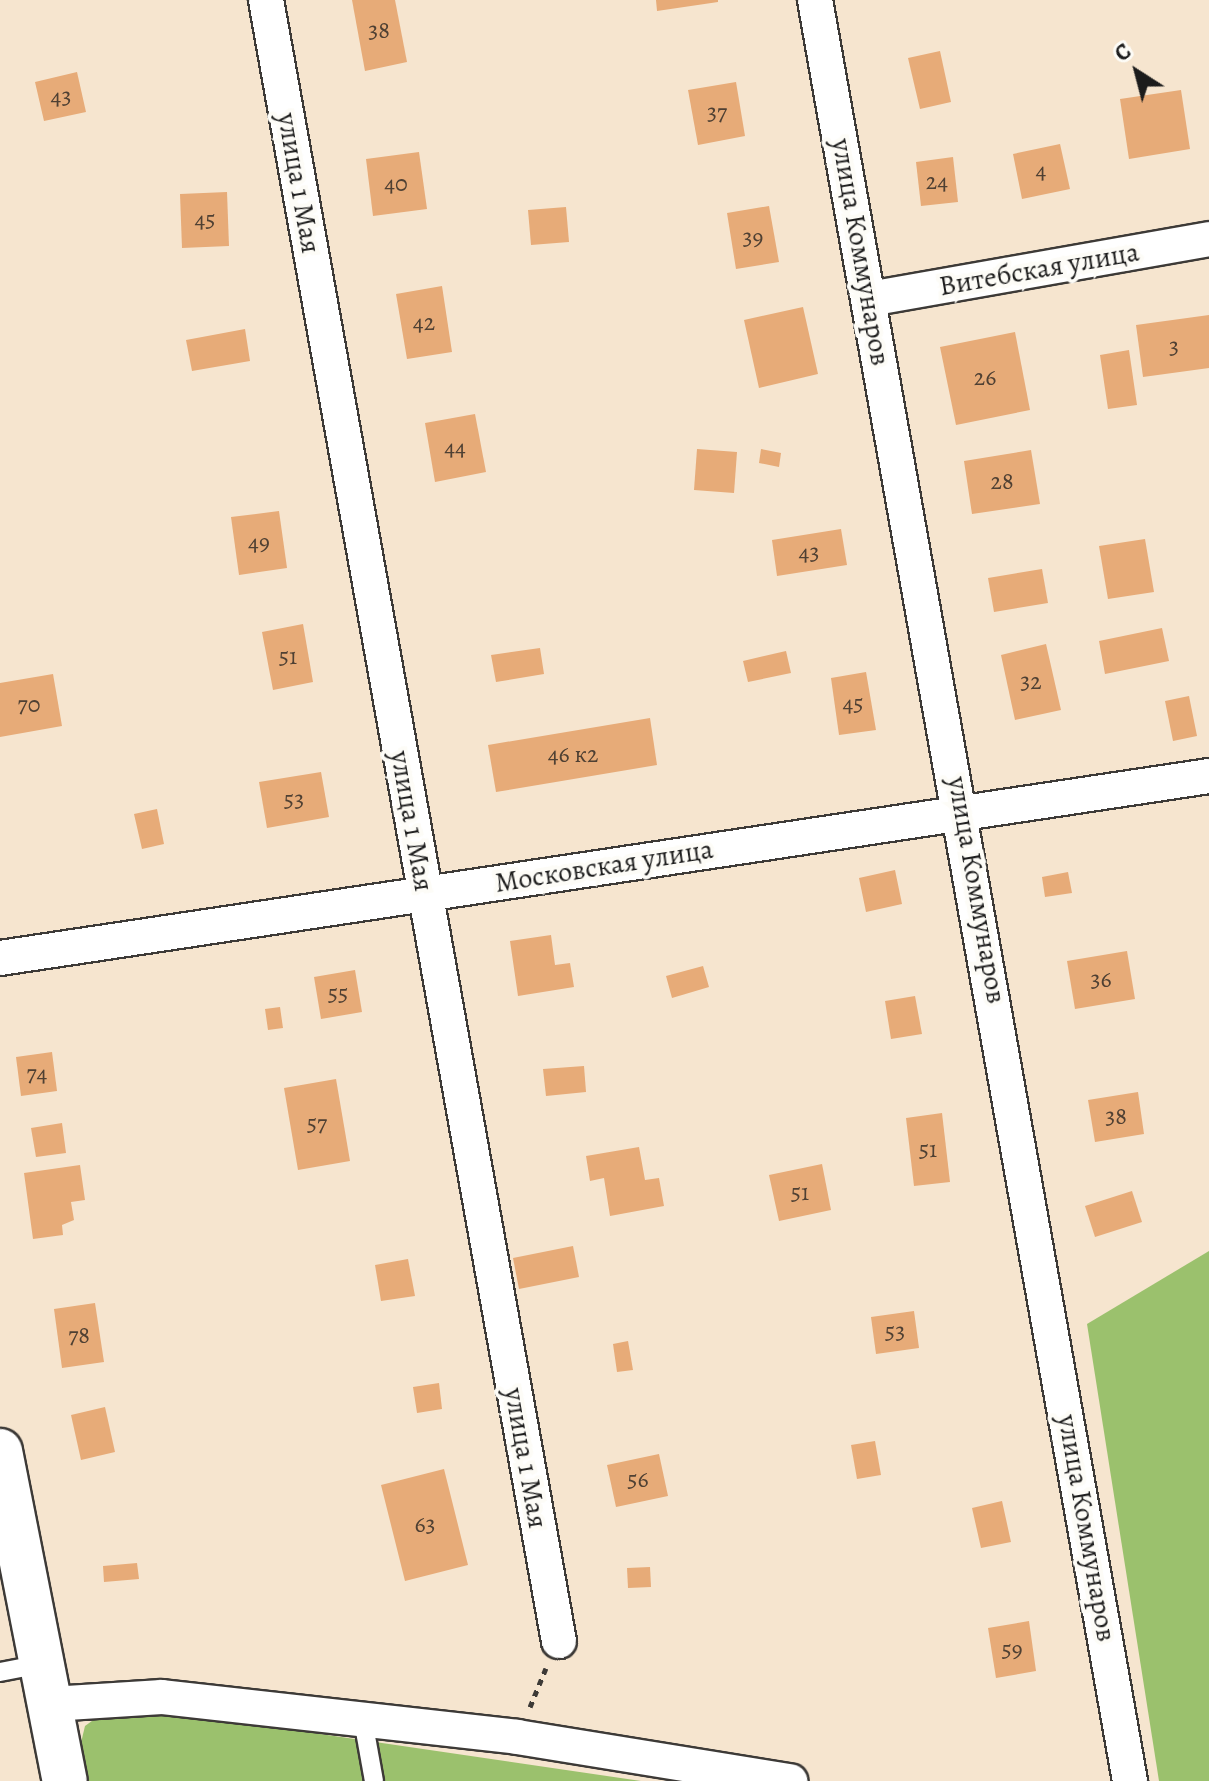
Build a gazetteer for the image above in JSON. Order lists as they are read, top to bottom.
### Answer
{
  "streets": {
    "street": [
      "улица 1 Мая",
      "улица Коммунаров",
      "Витебская улица",
      "Московская улица"
    ]
  },
  "crossings": [
    ["улица 1 Мая", "Московская улица"],
    ["улица Коммунаров", "Витебская улица"],
    ["улица Коммунаров", "Московская улица"]
  ],
  "house_numbers": [
    "38",
    "43",
    "37",
    "4",
    "24",
    "40",
    "45",
    "39",
    "42",
    "3",
    "26",
    "44",
    "28",
    "49",
    "43",
    "51",
    "32",
    "45",
    "70",
    "46 к2",
    "53",
    "36",
    "55",
    "74",
    "38",
    "57",
    "51",
    "51",
    "53",
    "78",
    "56",
    "63",
    "59"
  ],
  "north": "top left"
}
